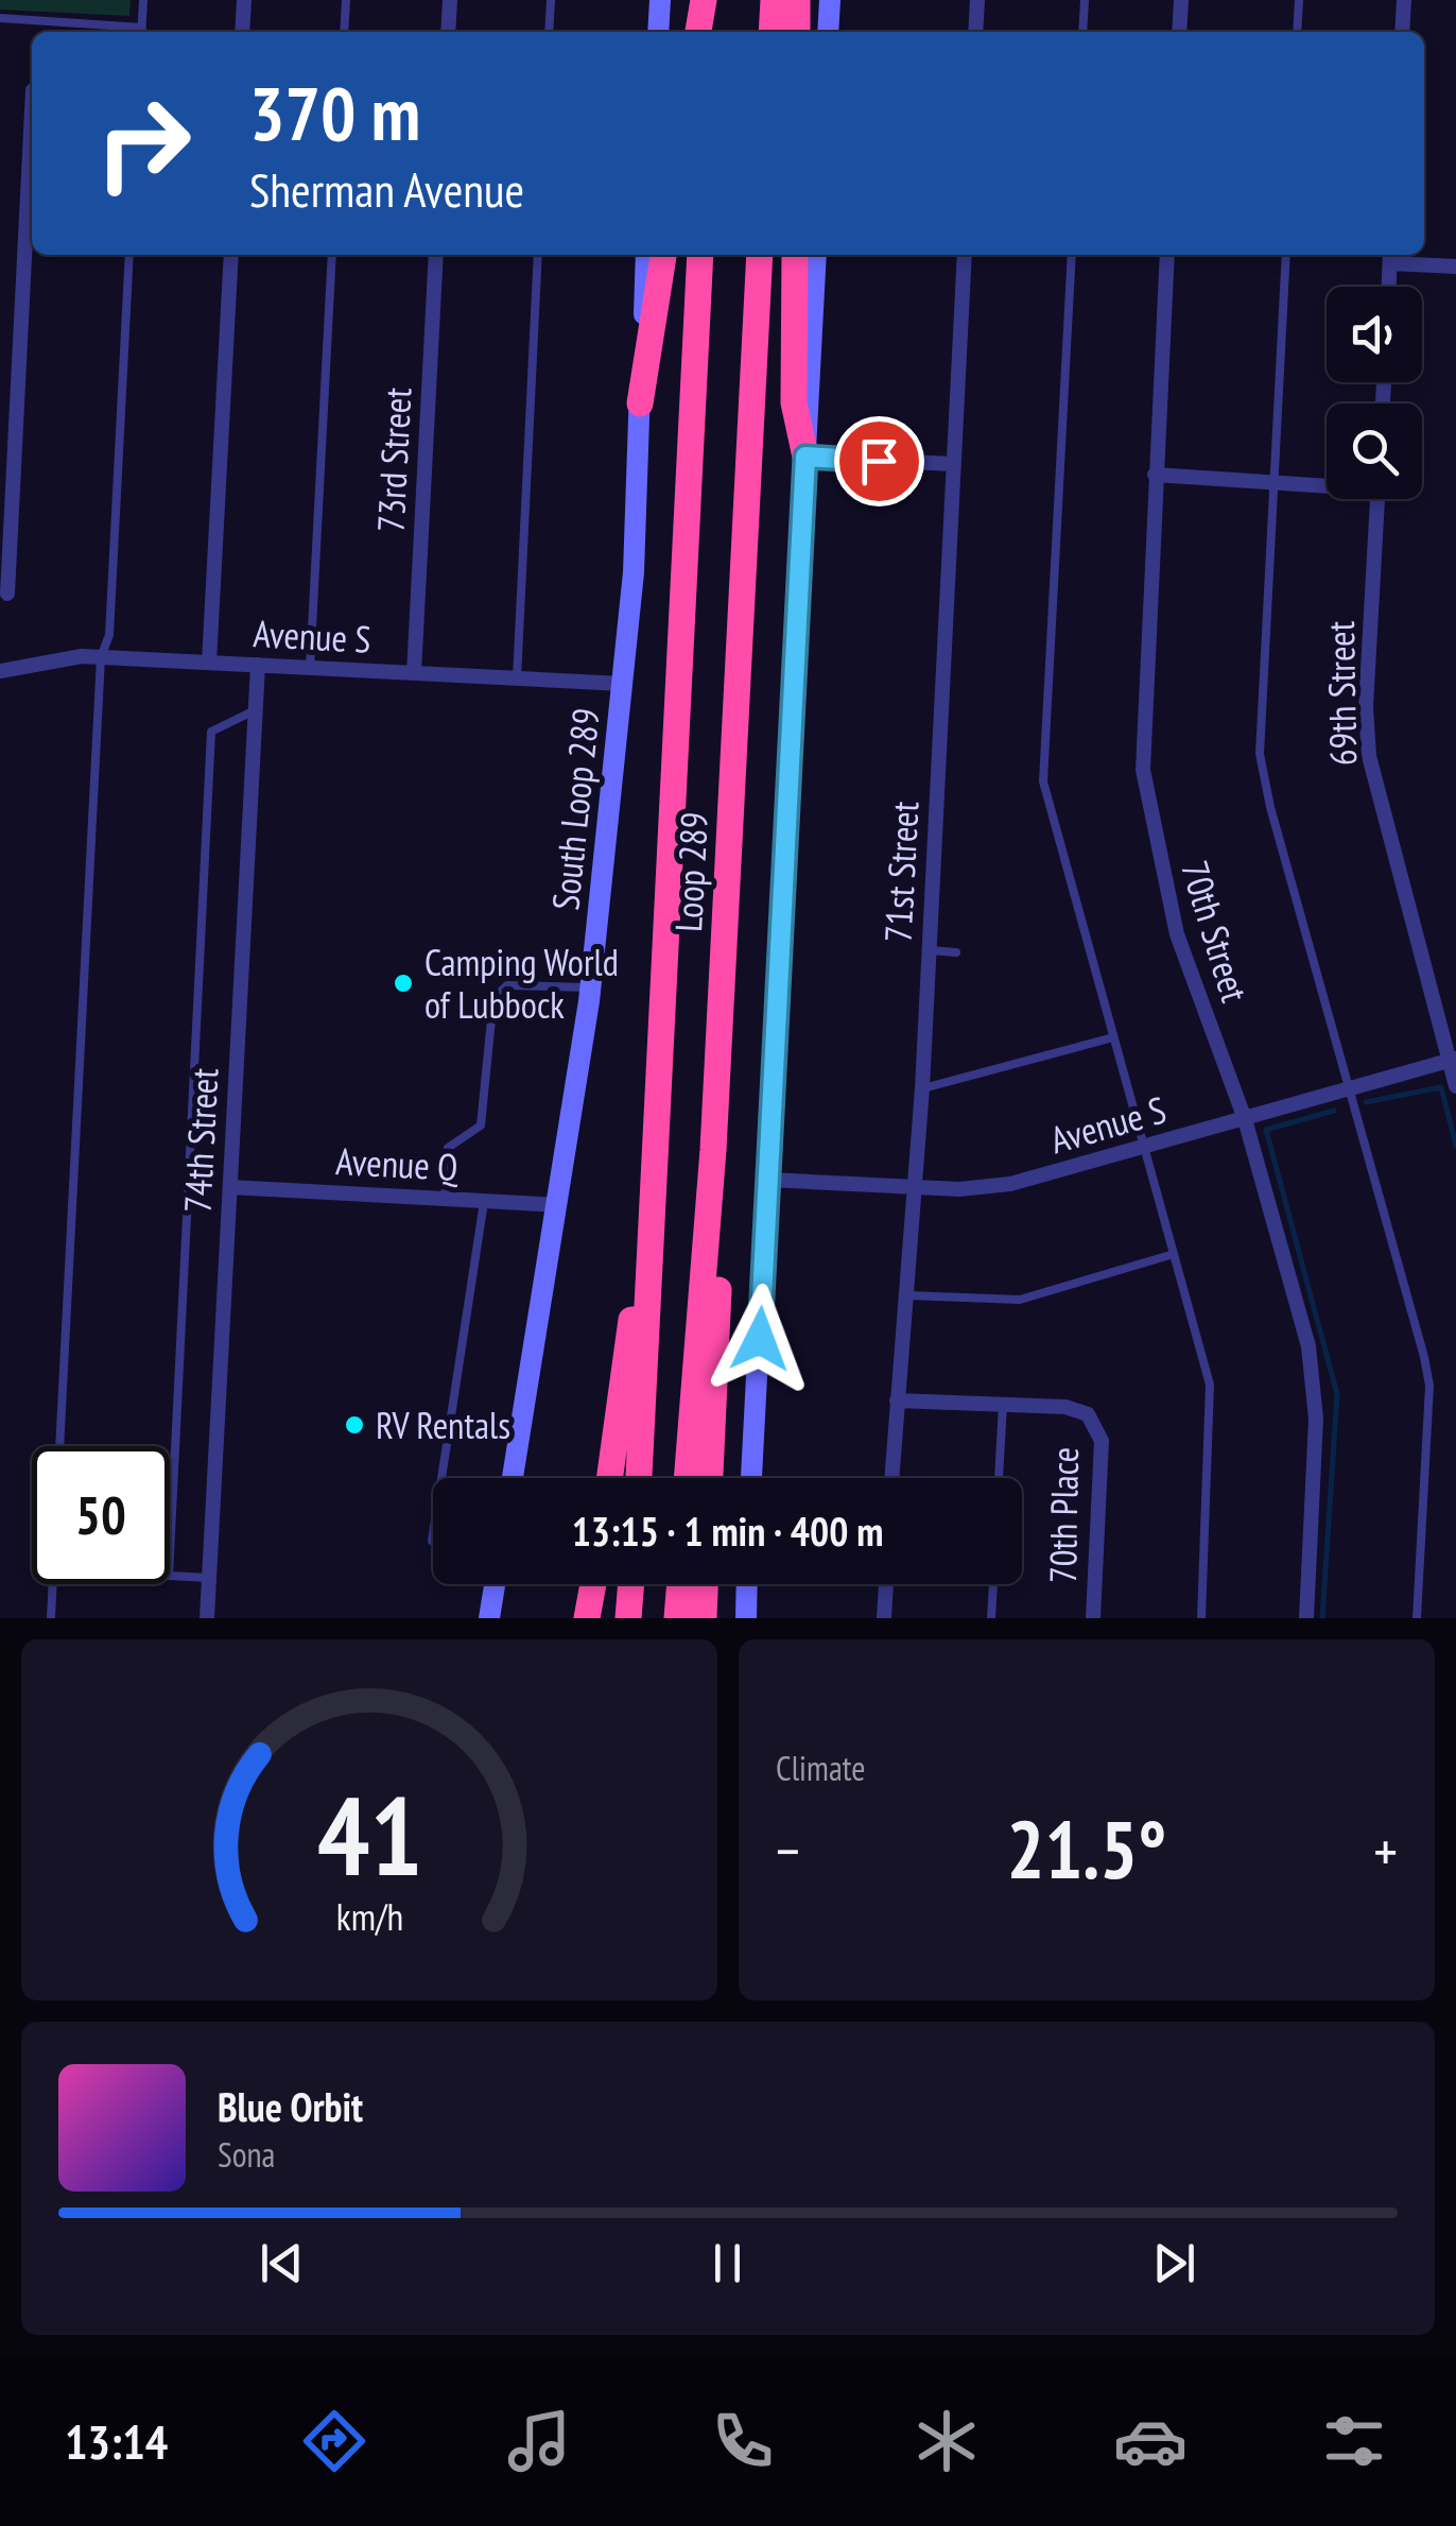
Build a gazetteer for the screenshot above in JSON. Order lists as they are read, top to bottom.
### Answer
{
  "streets": {
    "highway": ["Loop 289"],
    "main road": ["South Loop 289"],
    "street": [
      "73rd Street",
      "Avenue S",
      "69th Street",
      "71st Street",
      "70th Street",
      "74th Street",
      "Avenue Q",
      "70th Place"
    ]
  },
  "crossings": [
    ["73rd Street", "Avenue S"],
    ["Avenue S", "69th Street"],
    ["Avenue S", "South Loop 289"],
    ["Avenue S", "71st Street"],
    ["Avenue S", "70th Street"],
    ["Avenue S", "74th Street"],
    ["South Loop 289", "Avenue Q"],
    ["74th Street", "Avenue Q"]
  ],
  "places": ["Camping World of Lubbock", "RV Rentals"],
  "page": {
    "turn": ["370 m", "Sherman Avenue"],
    "limit": "50",
    "trip": "13:15 · 1 min · 400 m",
    "tile": "Climate",
    "heat": ["−", "21.5°", "+"],
    "song": ["Blue Orbit", "Sona"],
    "tabs": "13:14",
    "gauge": ["41", "km/h"]
  }
}
